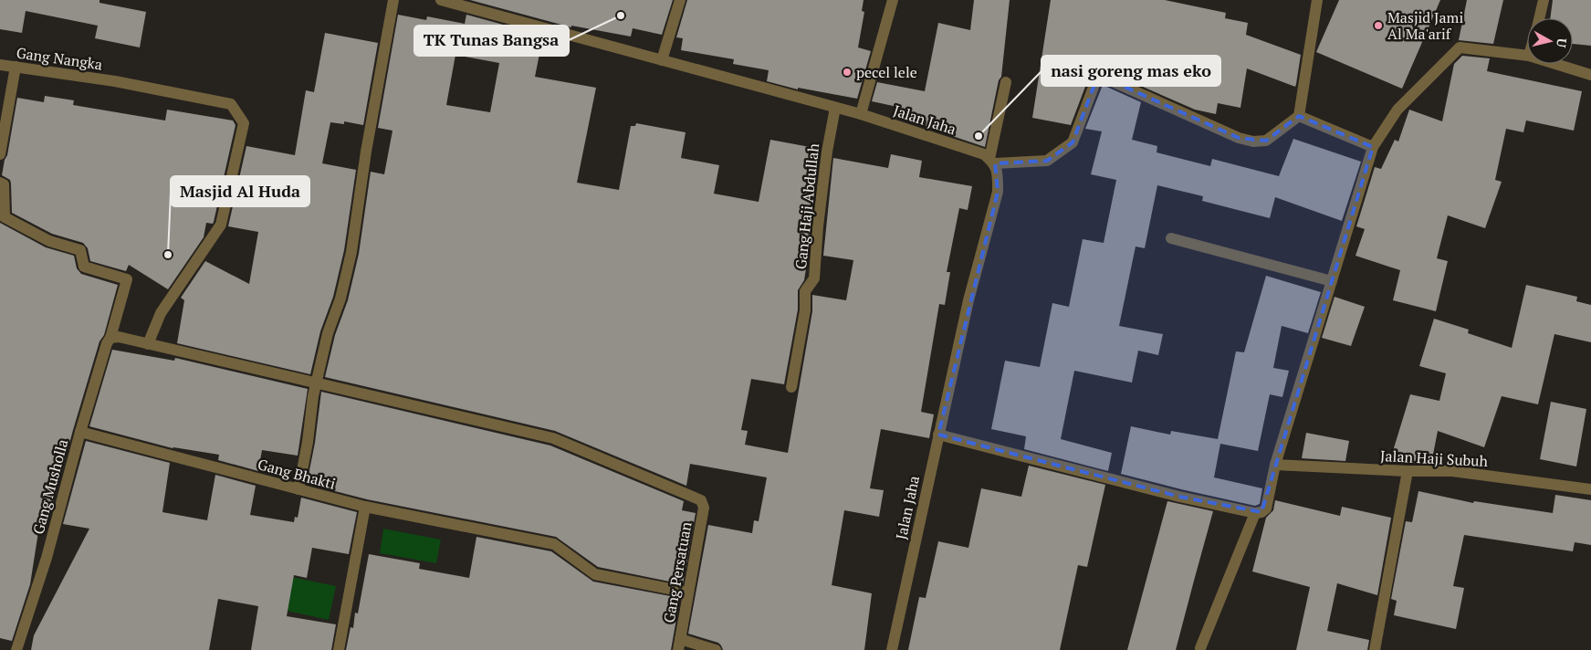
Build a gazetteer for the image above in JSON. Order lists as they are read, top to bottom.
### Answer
{
  "streets": {
    "street": [
      "Gang Nangka",
      "Jalan Jaha",
      "Gang Haji Abdullah",
      "Jalan Haji Subuh",
      "Gang Bhakti",
      "Gang Musholla",
      "Gang Persatuan"
    ]
  },
  "crossings": [
    ["Jalan Jaha", "Gang Haji Abdullah"],
    ["Gang Bhakti", "Gang Musholla"],
    ["Gang Bhakti", "Gang Persatuan"]
  ],
  "places": [
    "TK Tunas Bangsa",
    "Masjid Jami Al Ma'arif",
    "pecel lele",
    "nasi goreng mas eko",
    "Masjid Al Huda"
  ],
  "north": "right"
}
